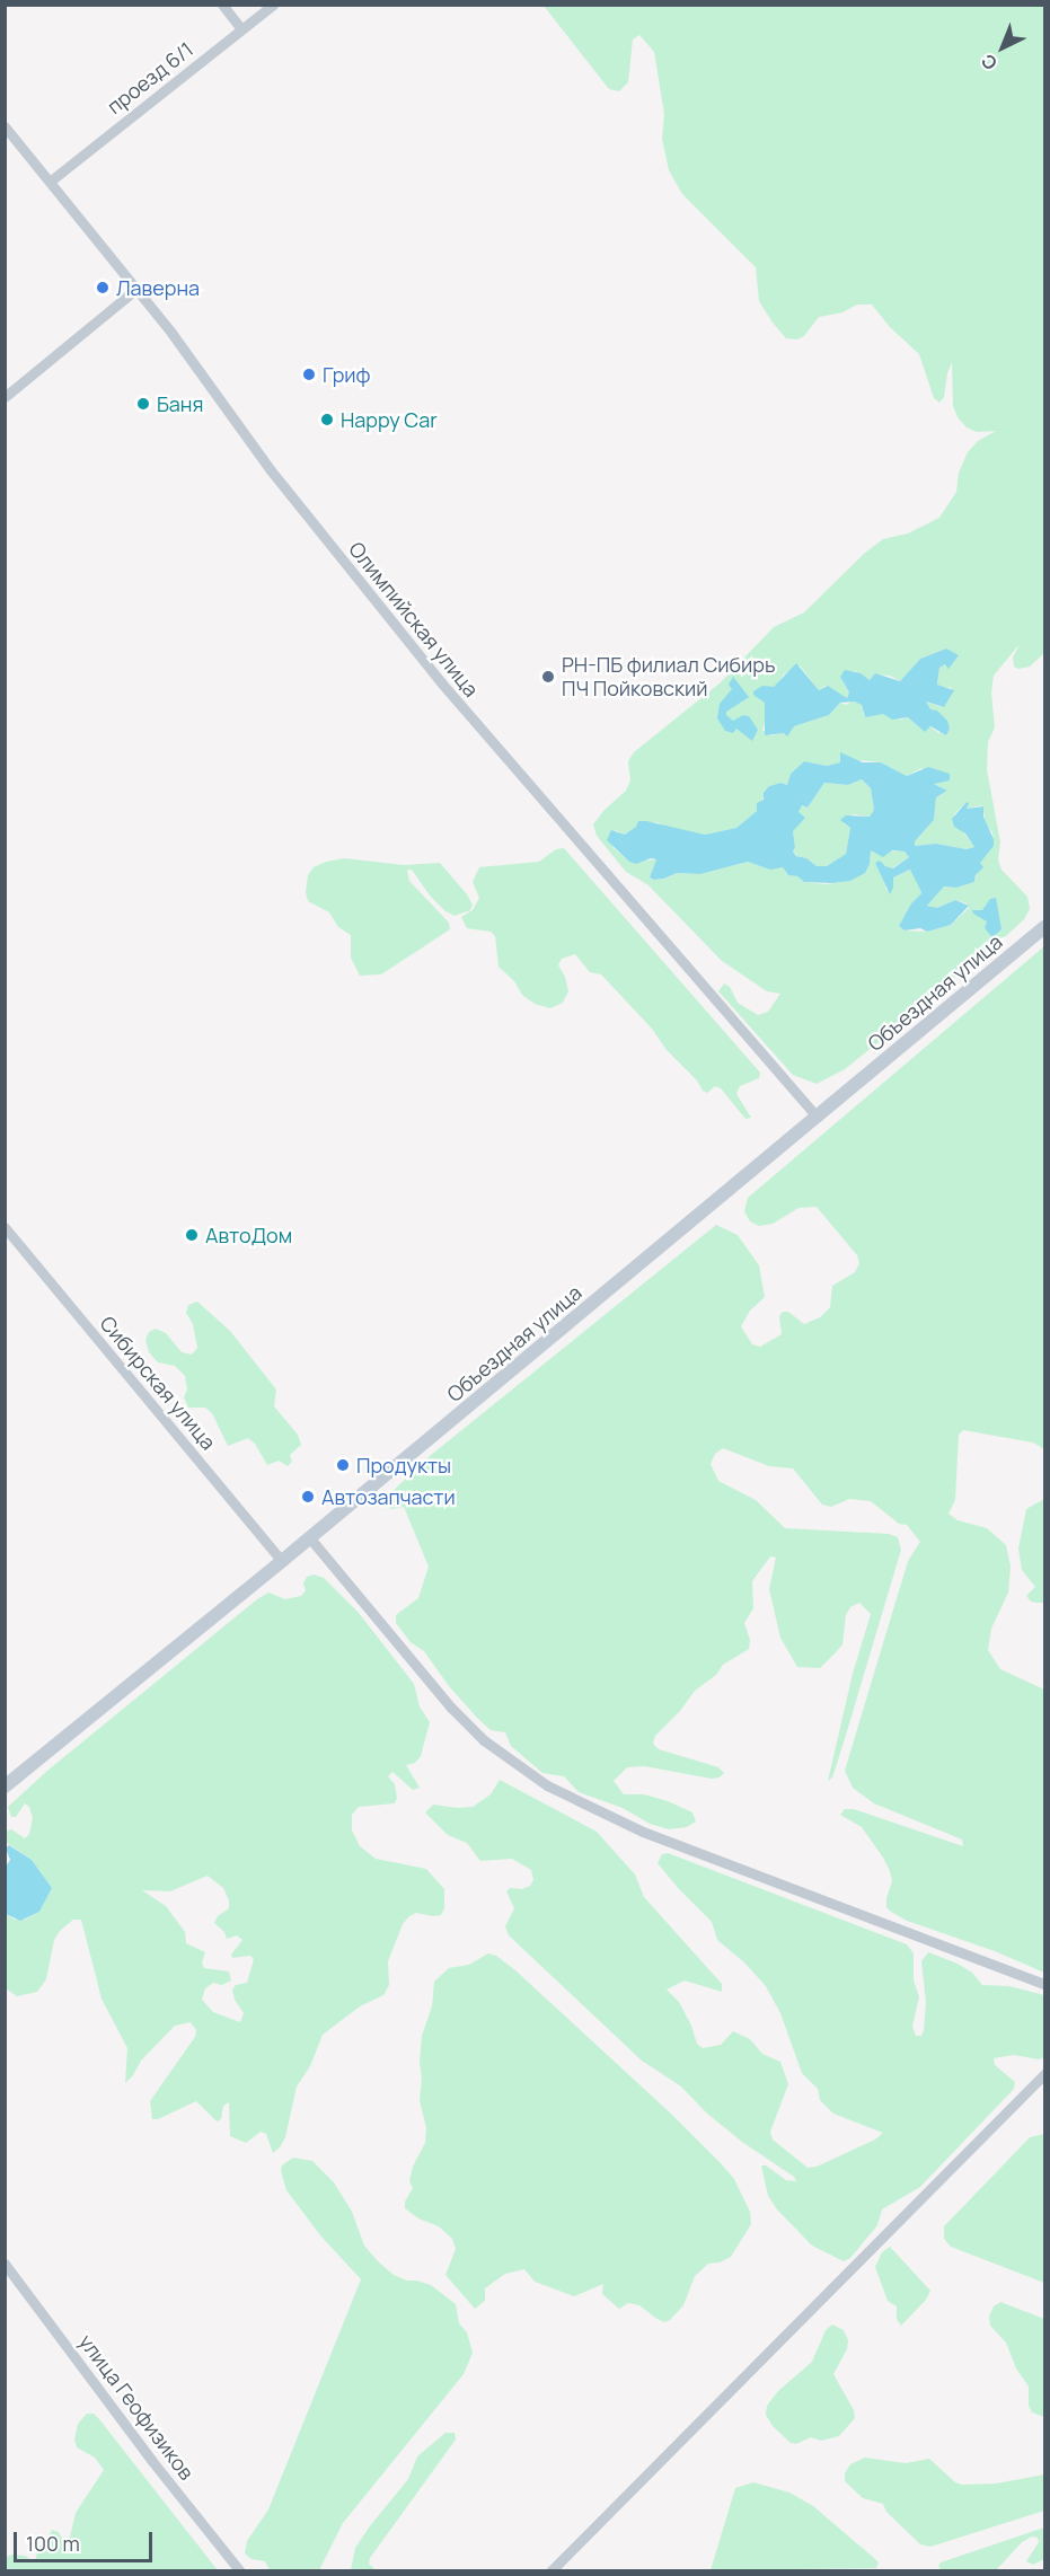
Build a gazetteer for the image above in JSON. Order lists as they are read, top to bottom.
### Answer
{
  "streets": {
    "street": [
      "проезд 6/1",
      "Олимпийская улица",
      "Объездная улица",
      "Сибирская улица",
      "улица Геофизиков"
    ]
  },
  "crossings": [
    ["проезд 6/1", "Олимпийская улица"],
    ["Олимпийская улица", "Объездная улица"],
    ["Объездная улица", "Сибирская улица"]
  ],
  "places": [
    "Лаверна",
    "Гриф",
    "Баня",
    "Happy Car",
    "РН-ПБ филиал Сибирь ПЧ Пойковский",
    "АвтоДом",
    "Продукты",
    "Автозапчасти"
  ],
  "scale_bar": "100 m",
  "north": "bottom left"
}
